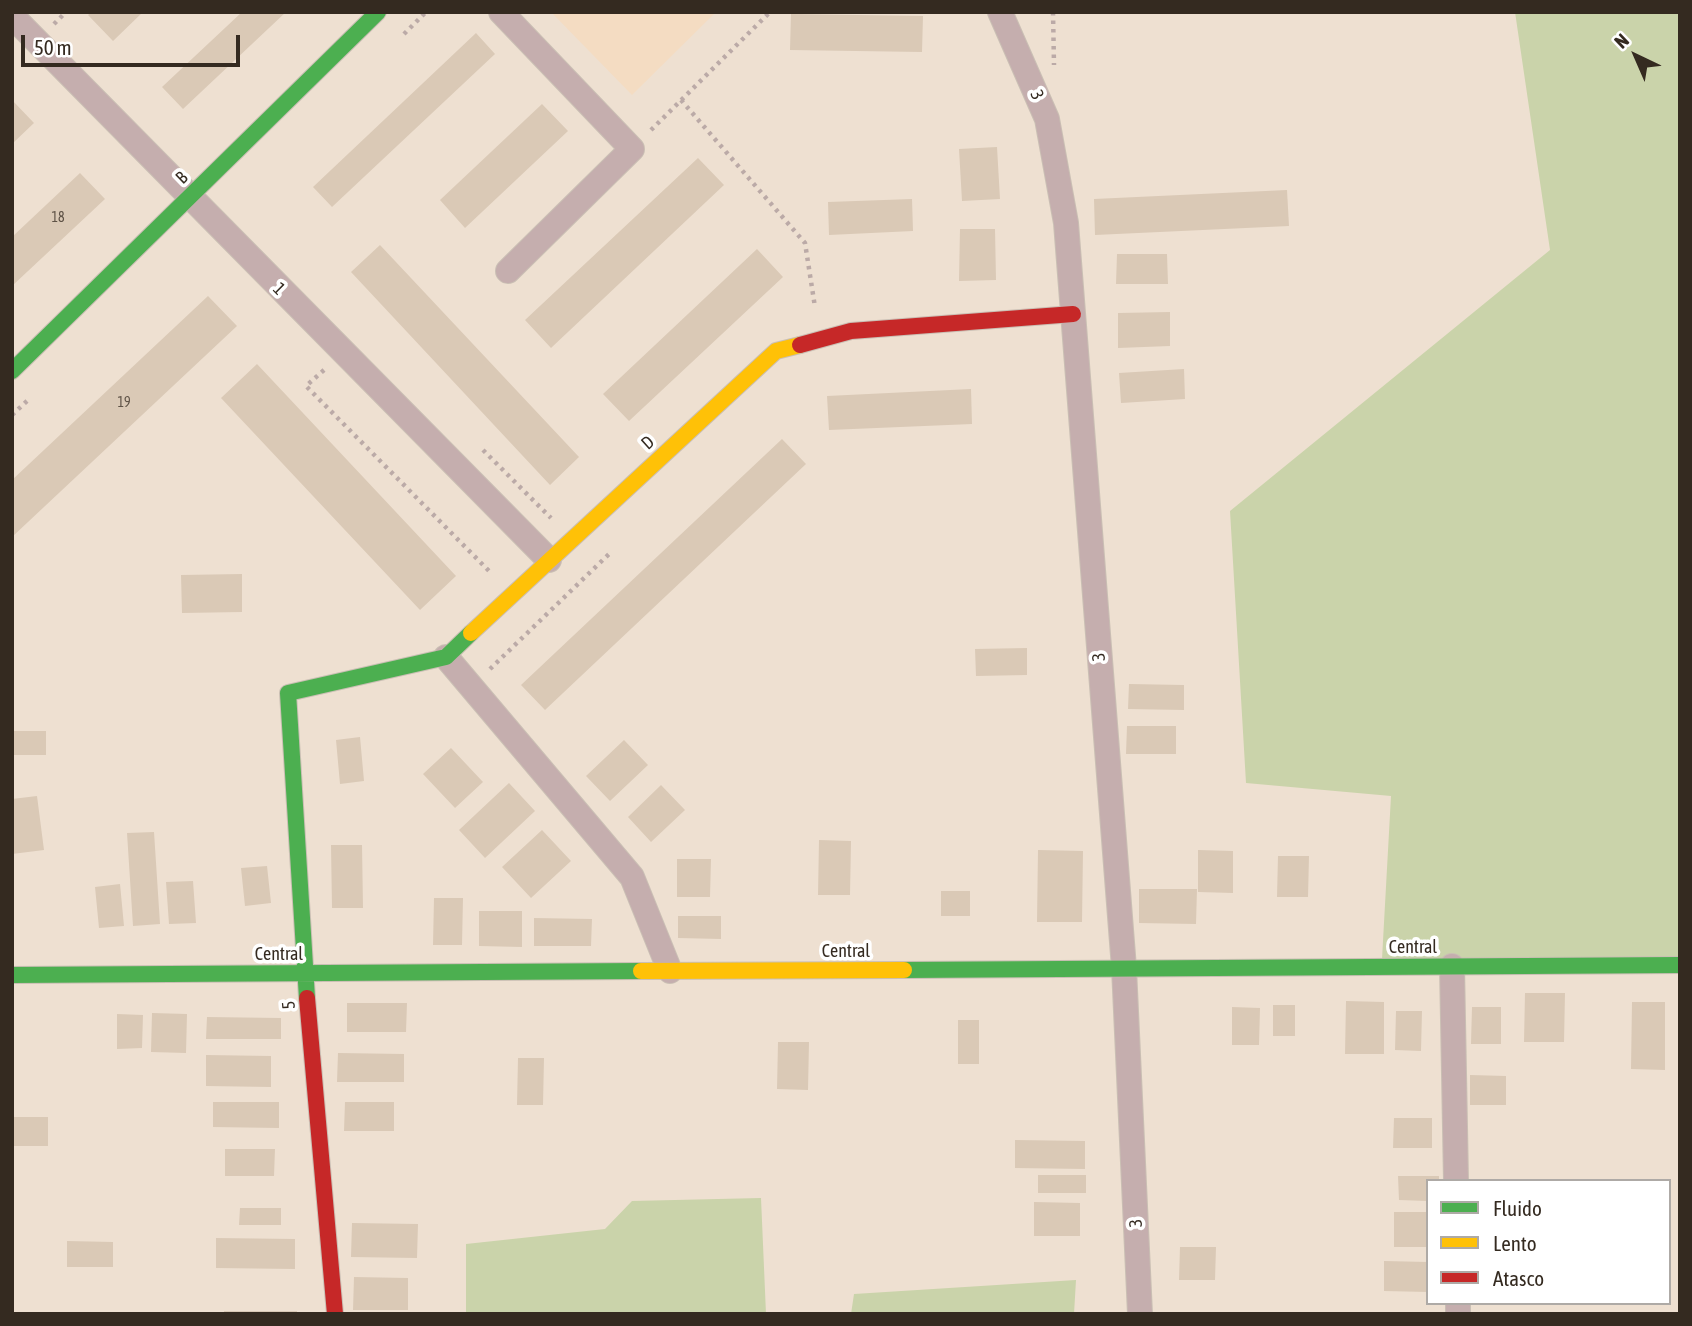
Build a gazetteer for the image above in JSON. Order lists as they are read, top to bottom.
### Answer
{
  "streets": {
    "street": [
      "3",
      "B",
      "1",
      "D",
      "Central",
      "5"
    ]
  },
  "crossings": [
    ["3", "D"],
    ["3", "Central"],
    ["B", "1"],
    ["1", "D"],
    ["D", "5"],
    ["Central", "5"]
  ],
  "house_numbers": ["18", "19"],
  "legend": ["Fluido", "Lento", "Atasco"],
  "scale_bar": "50 m",
  "north": "top left"
}
